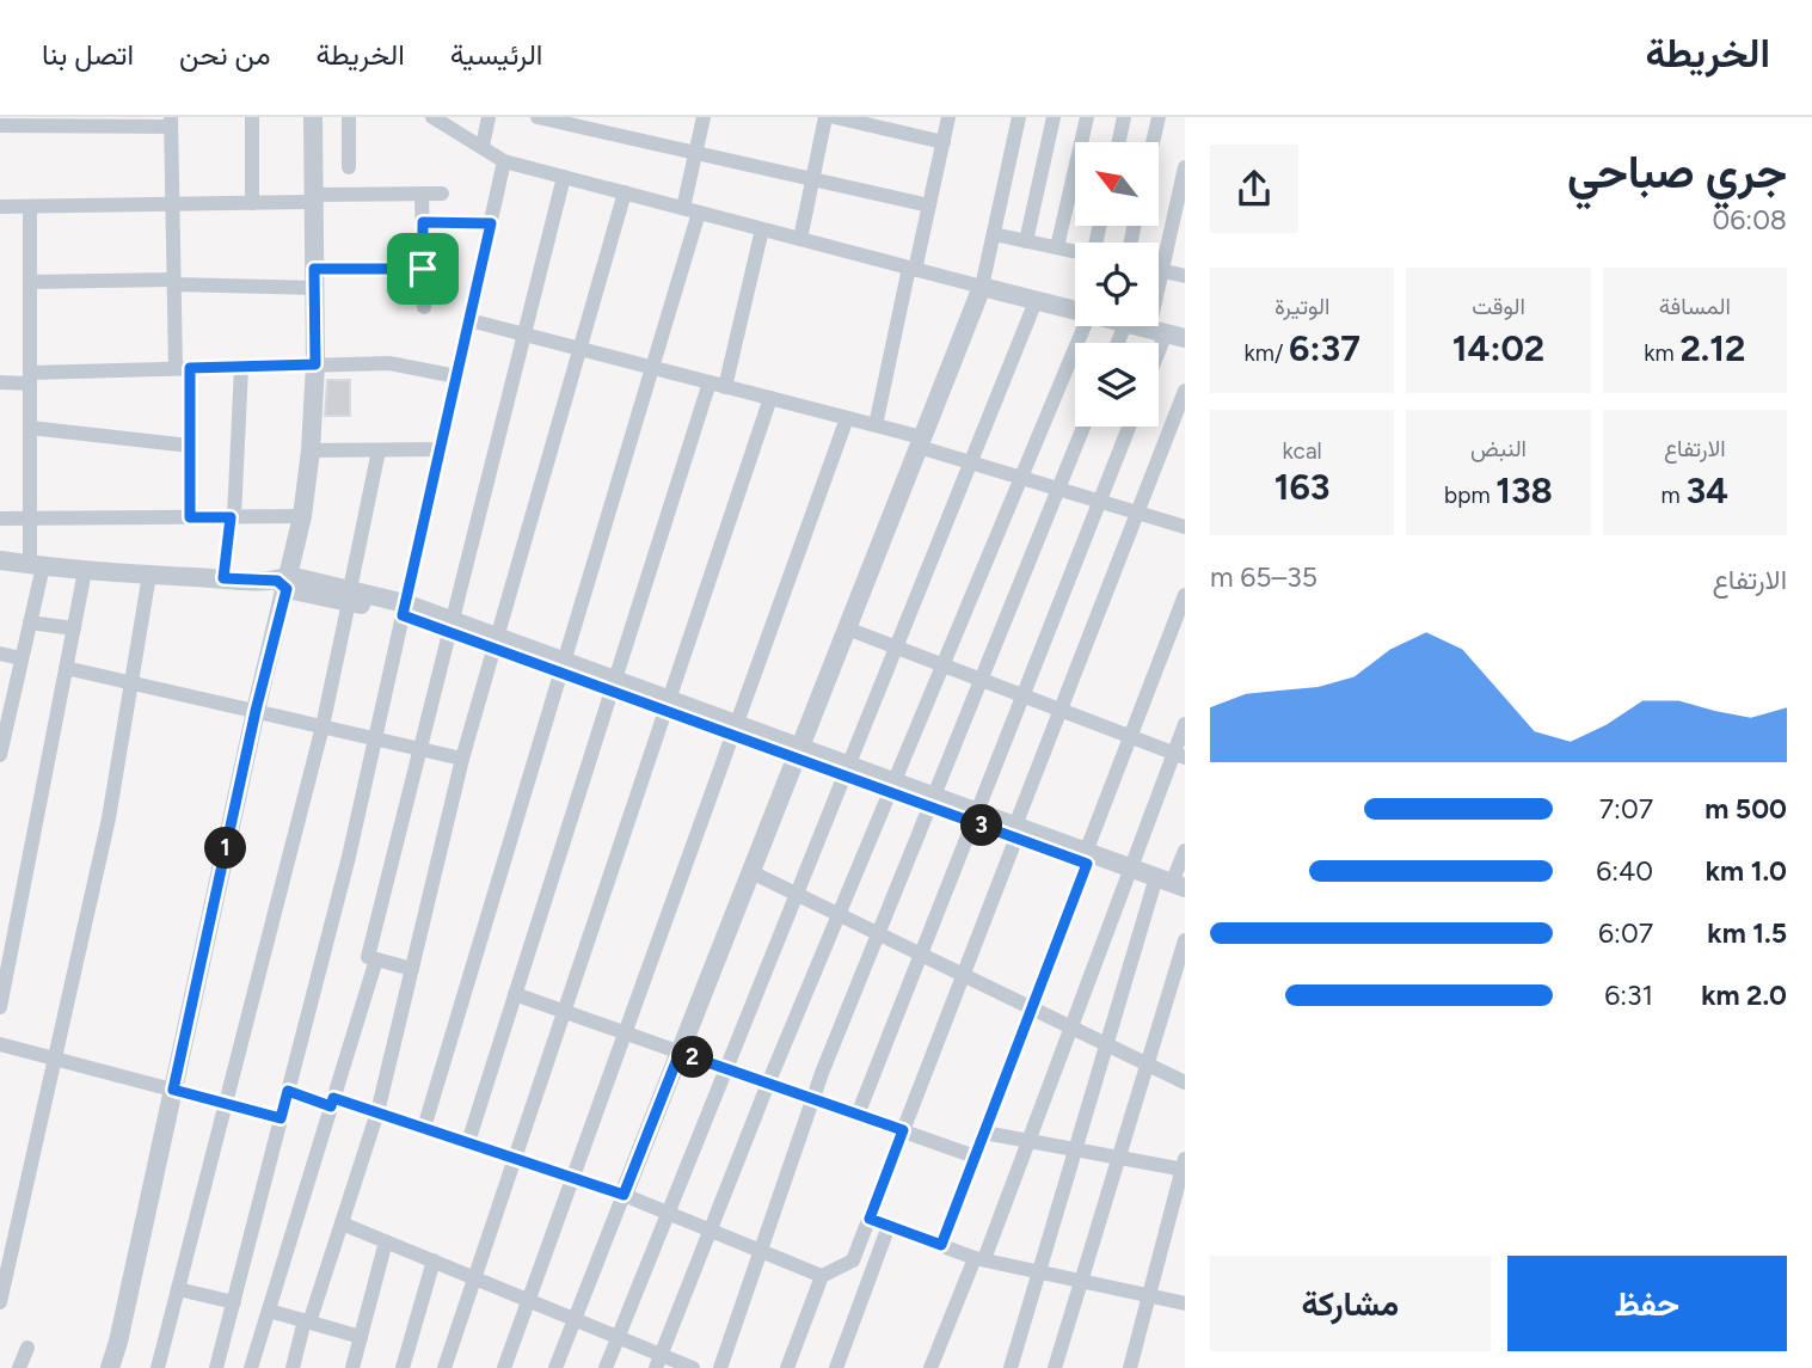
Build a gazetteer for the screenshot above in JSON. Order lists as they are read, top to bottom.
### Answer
{
  "north": "top left",
  "page": {
    "header": "الخريطة",
    "nav": [
      "الرئيسية",
      "الخريطة",
      "من نحن",
      "اتصل بنا"
    ],
    "heading": ["جري صباحي", "06:08"],
    "stats": [
      ["المسافة", "2.12 km"],
      ["الوقت", "14:02"],
      ["الوتيرة", "6:37 /km"],
      ["الارتفاع", "34 m"],
      ["النبض", "138 bpm"],
      ["kcal", "163"]
    ],
    "chart": ["الارتفاع", "35–65 m"],
    "list": [
      {
        "name": "500 m",
        "note": "7:07"
      },
      {
        "name": "1.0 km",
        "note": "6:40"
      },
      {
        "name": "1.5 km",
        "note": "6:07"
      },
      {
        "name": "2.0 km",
        "note": "6:31"
      }
    ],
    "pins": ["3", "1", "2"],
    "buttons": ["حفظ", "مشاركة"]
  }
}
